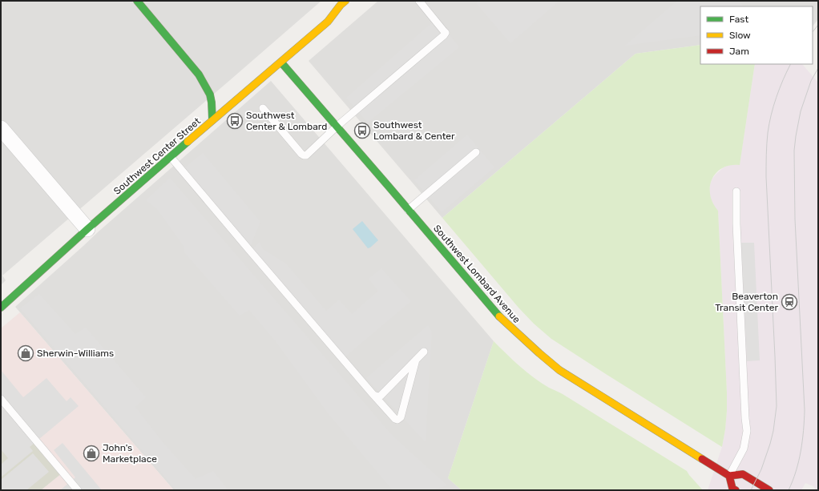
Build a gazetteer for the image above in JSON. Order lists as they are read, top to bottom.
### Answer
{
  "streets": {
    "street": ["Southwest Center Street", "Southwest Lombard Avenue"]
  },
  "crossings": [
    ["Southwest Center Street", "Southwest Lombard Avenue"]
  ],
  "places": {
    "bus stop": ["Southwest Center & Lombard", "Southwest Lombard & Center"],
    "station": ["Beaverton Transit Center"],
    "shop": ["Sherwin-Williams", "John's Marketplace"]
  },
  "legend": ["Fast", "Slow", "Jam"]
}
